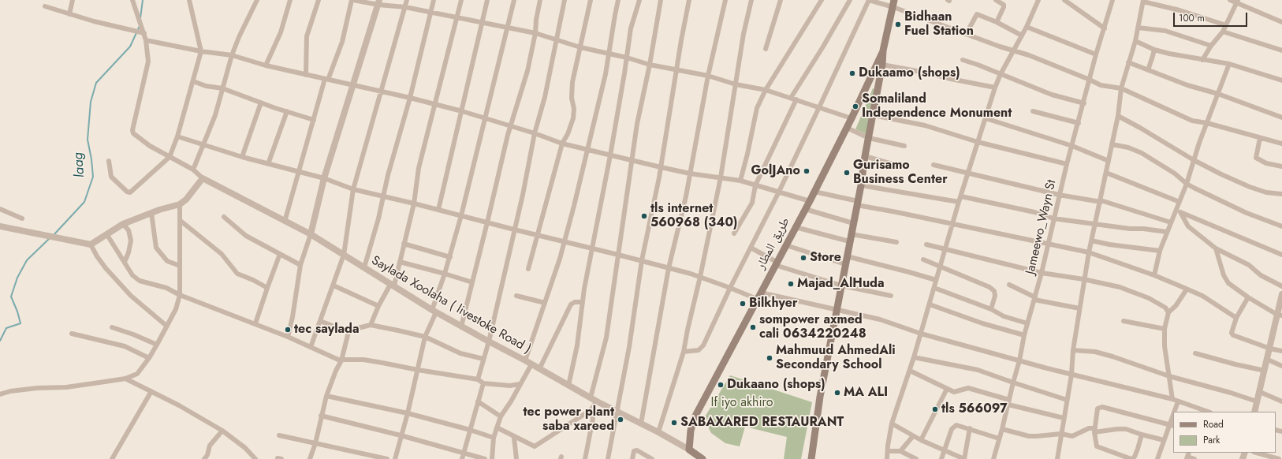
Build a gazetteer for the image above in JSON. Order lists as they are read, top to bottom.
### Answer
{
  "streets": {
    "main road": ["طريق المطار"],
    "street": ["Jameewo_Wayn St", "Saylada Xoolaha ( livestoke Road )"]
  },
  "crossings": [
    ["طريق المطار", "Saylada Xoolaha ( livestoke Road )"]
  ],
  "water": ["laag"],
  "parks": ["If iyo akhiro"],
  "places": [
    "Bidhaan Fuel Station",
    "Dukaamo (shops)",
    "Somaliland Independence Monument",
    "GolJAno",
    "Gurisamo Business Center",
    "tls internet 560968 (340)",
    "Store",
    "Majad_AlHuda",
    "Bilkhyer",
    "sompower axmed cali 0634220248",
    "tec saylada",
    "Mahmuud AhmedAli Secondary School",
    "Dukaano (shops)",
    "MA ALI",
    "tls 566097",
    "tec power plant saba xareed",
    "SABAXARED RESTAURANT"
  ],
  "legend": ["Road", "Park"],
  "scale_bar": "100 m"
}
